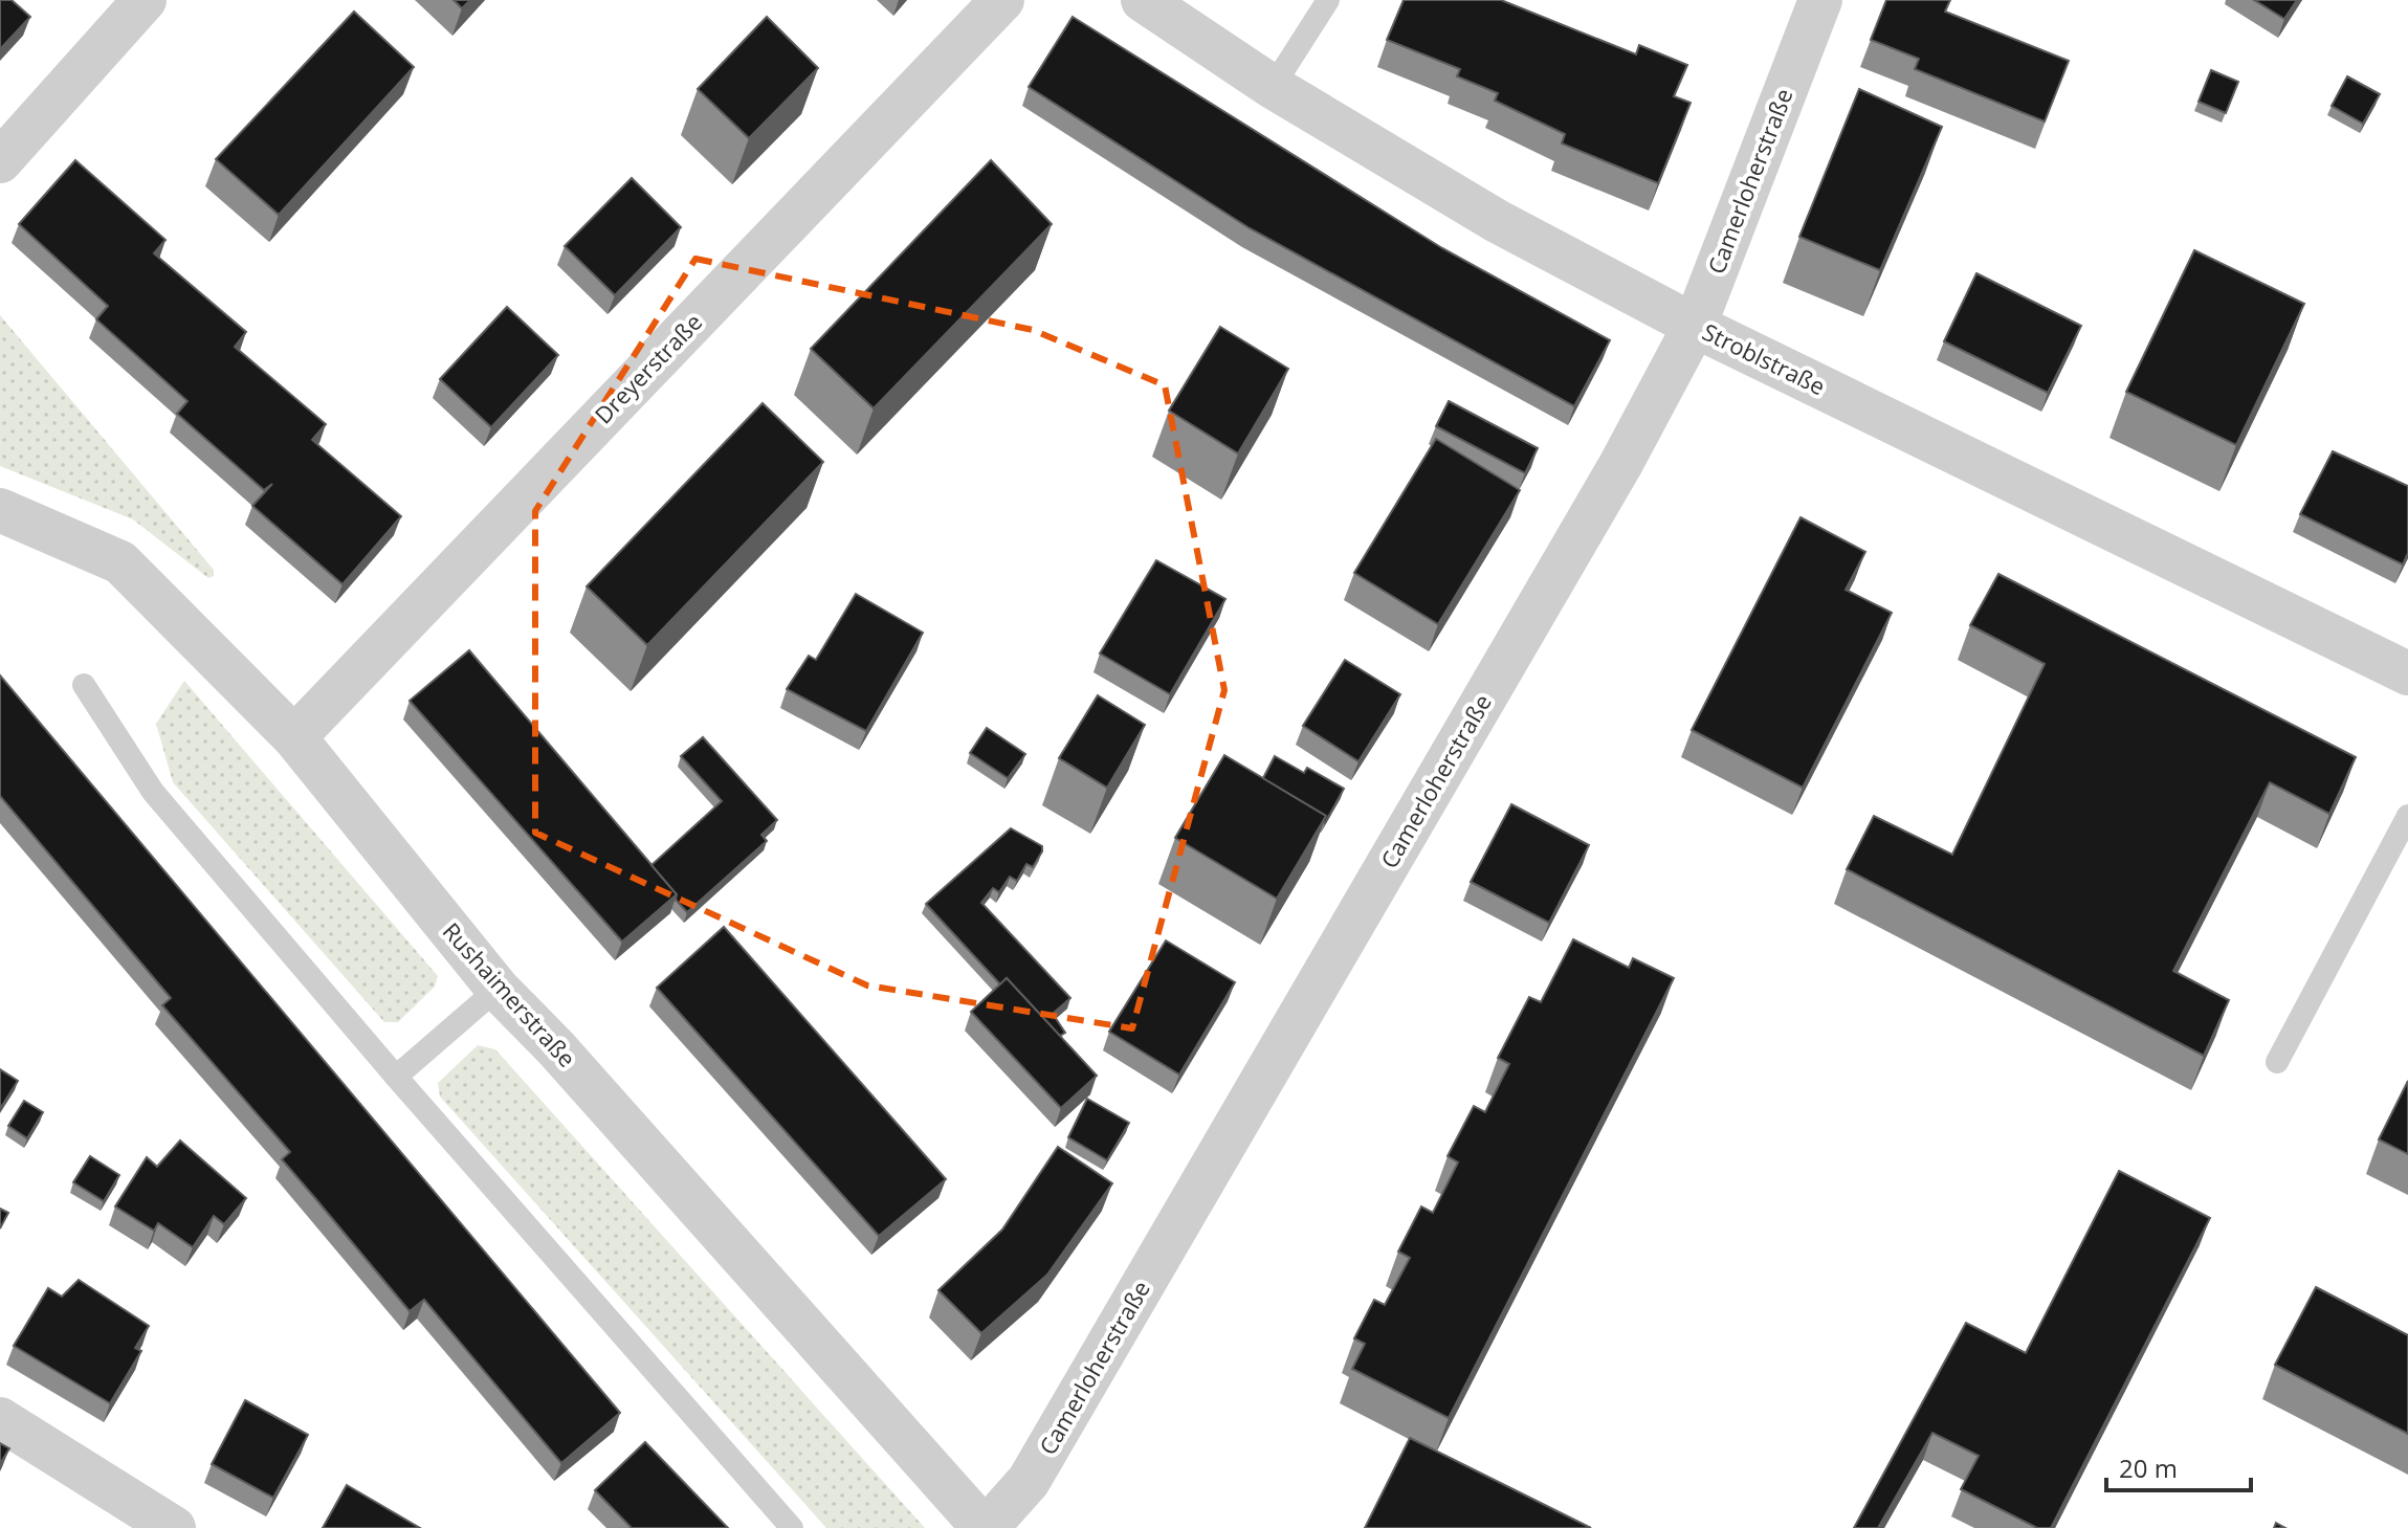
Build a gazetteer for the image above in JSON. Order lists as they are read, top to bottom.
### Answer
{
  "streets": {
    "street": [
      "Camerloherstraße",
      "Stroblstraße",
      "Dreyerstraße",
      "Rushaimerstraße"
    ]
  },
  "crossings": [
    ["Camerloherstraße", "Stroblstraße"],
    ["Camerloherstraße", "Rushaimerstraße"],
    ["Dreyerstraße", "Rushaimerstraße"]
  ],
  "scale_bar": "20 m"
}
